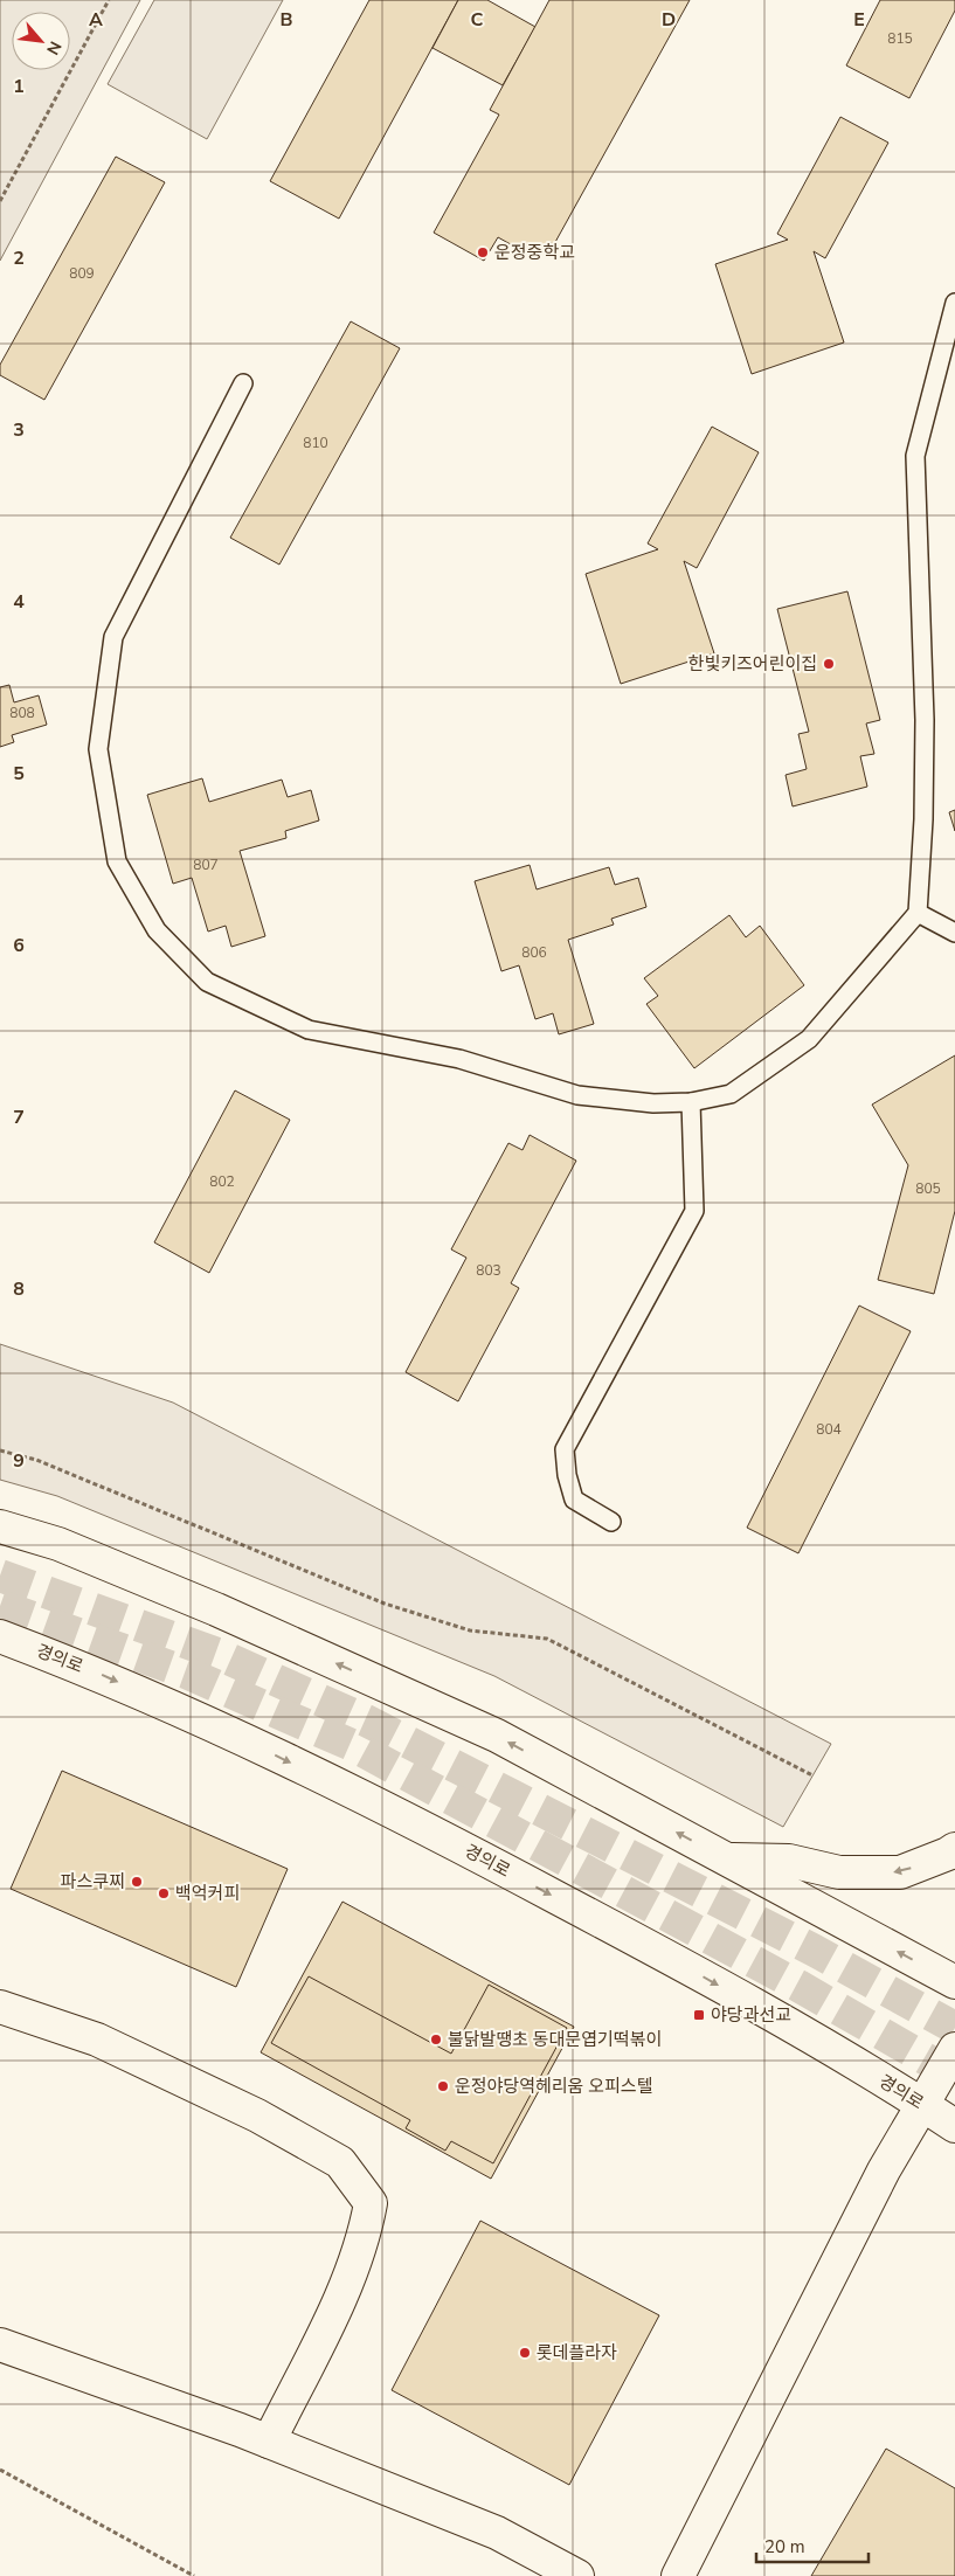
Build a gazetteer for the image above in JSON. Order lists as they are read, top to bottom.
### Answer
{
  "streets": {
    "main road": ["경의로"]
  },
  "places": {
    "other": [
      "운정중학교",
      "한빛키즈어린이집",
      "파스쿠찌",
      "백억커피",
      "불닭발땡초 동대문엽기떡볶이",
      "운정야당역헤리움 오피스텔",
      "롯데플라자"
    ],
    "transit": ["야당과선교"]
  },
  "house_numbers": [
    "815",
    "809",
    "810",
    "808",
    "807",
    "806",
    "802",
    "805",
    "803",
    "804"
  ],
  "scale_bar": "20 m",
  "north": "bottom right",
  "grid": {
    "columns": [
      "A",
      "B",
      "C",
      "D",
      "E"
    ],
    "rows": [
      "1",
      "2",
      "3",
      "4",
      "5",
      "6",
      "7",
      "8",
      "9"
    ]
  }
}
